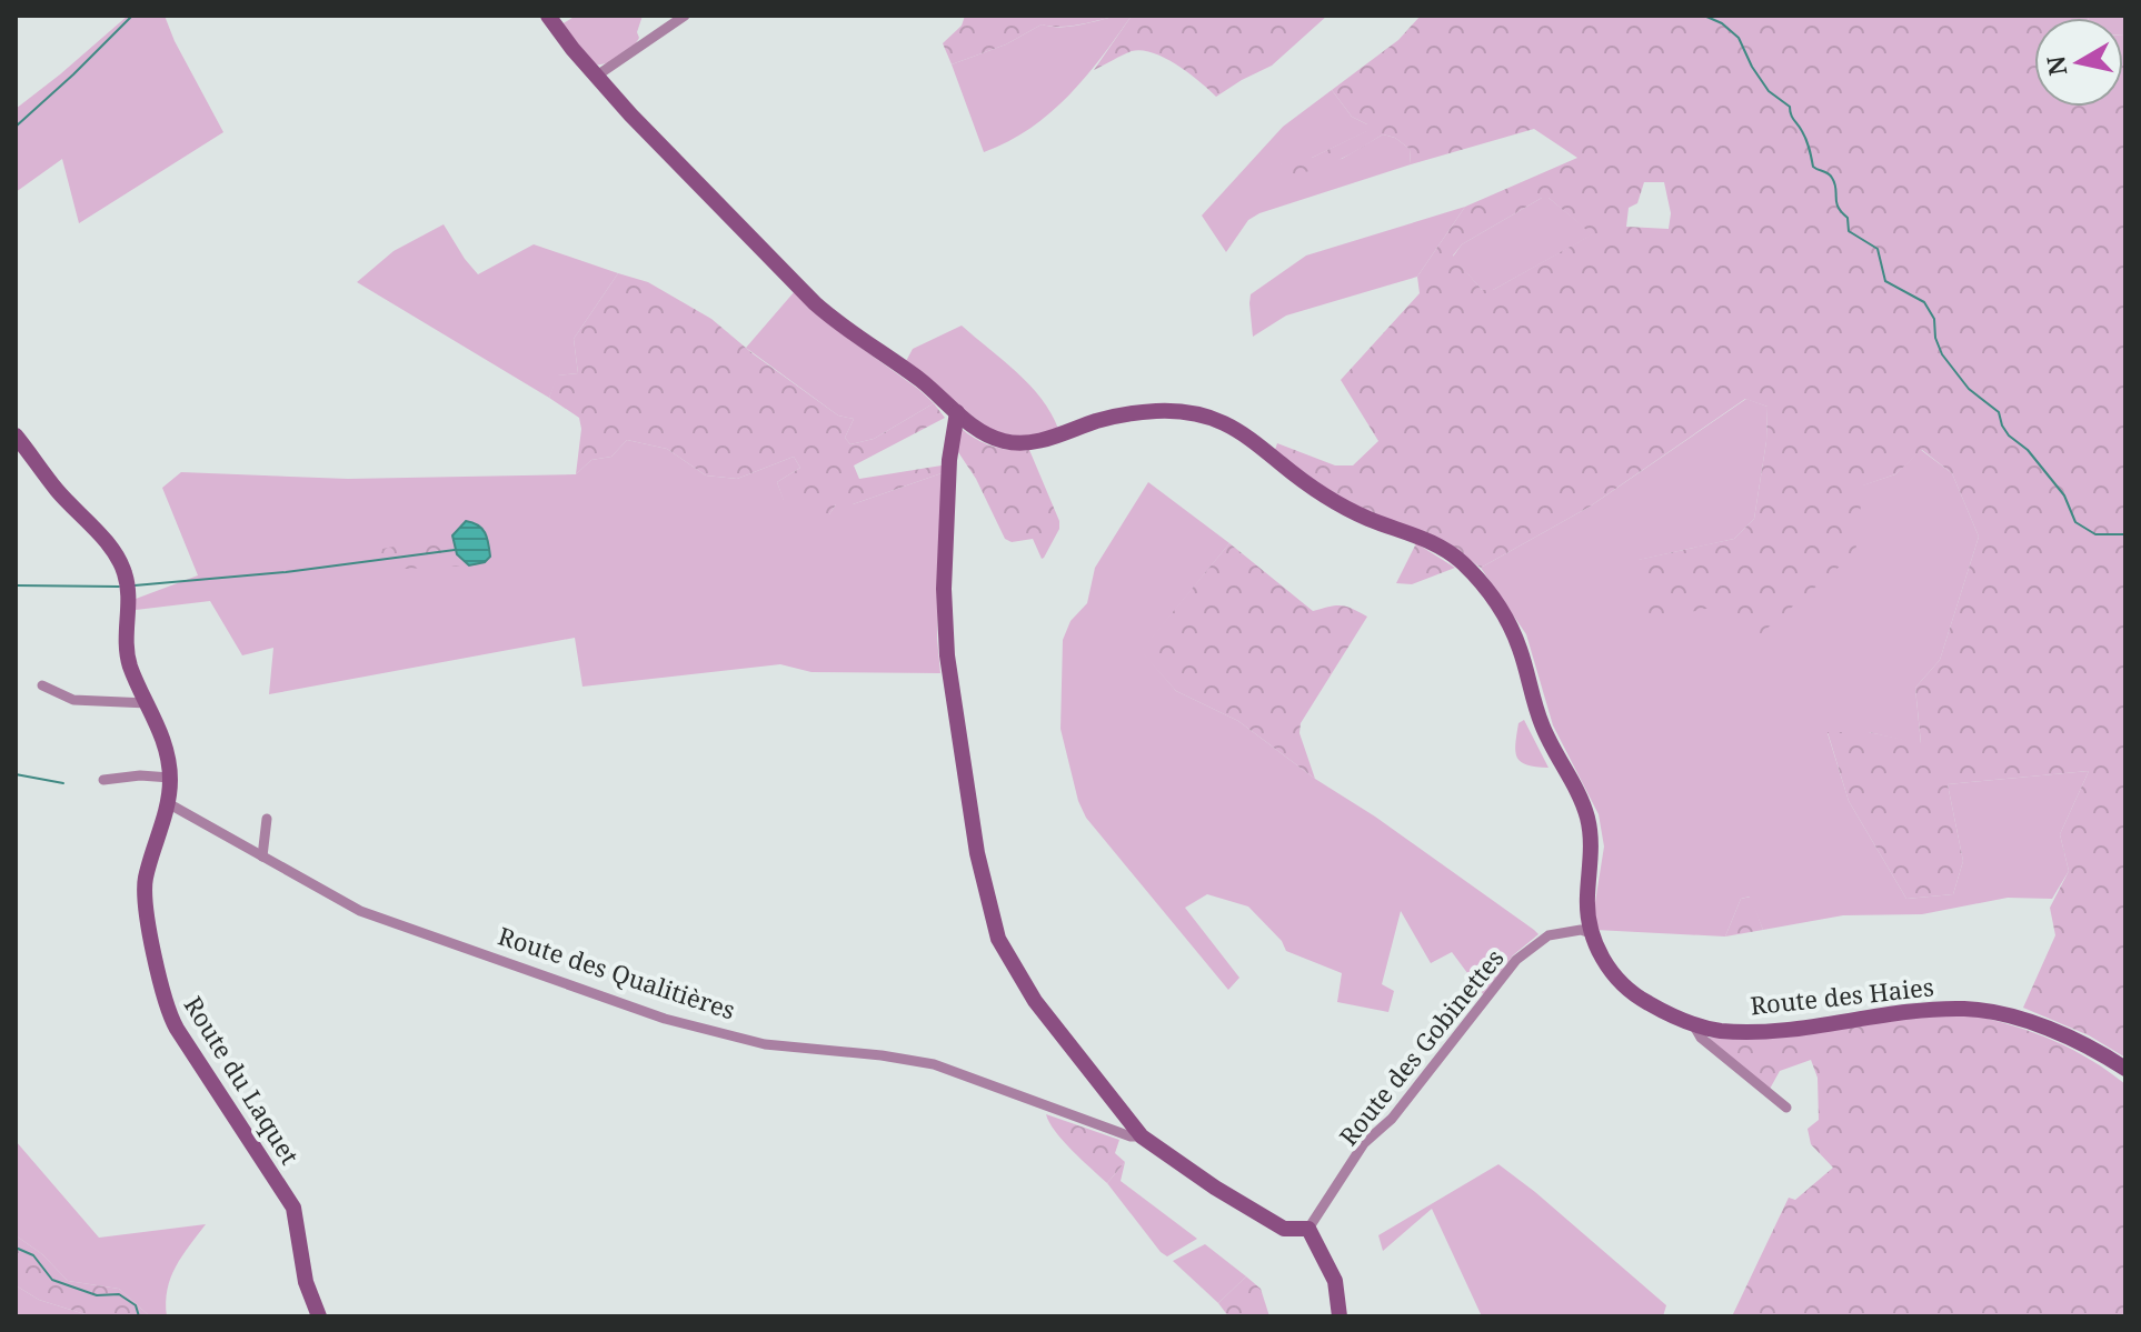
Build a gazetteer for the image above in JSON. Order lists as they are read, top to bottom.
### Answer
{
  "streets": {
    "street": [
      "Route des Qualitières",
      "Route des Haies",
      "Route des Gobinettes",
      "Route du Laquet"
    ]
  },
  "crossings": [
    ["Route des Qualitières", "Route des Gobinettes"],
    ["Route des Qualitières", "Route du Laquet"],
    ["Route des Haies", "Route des Gobinettes"]
  ],
  "north": "left"
}
